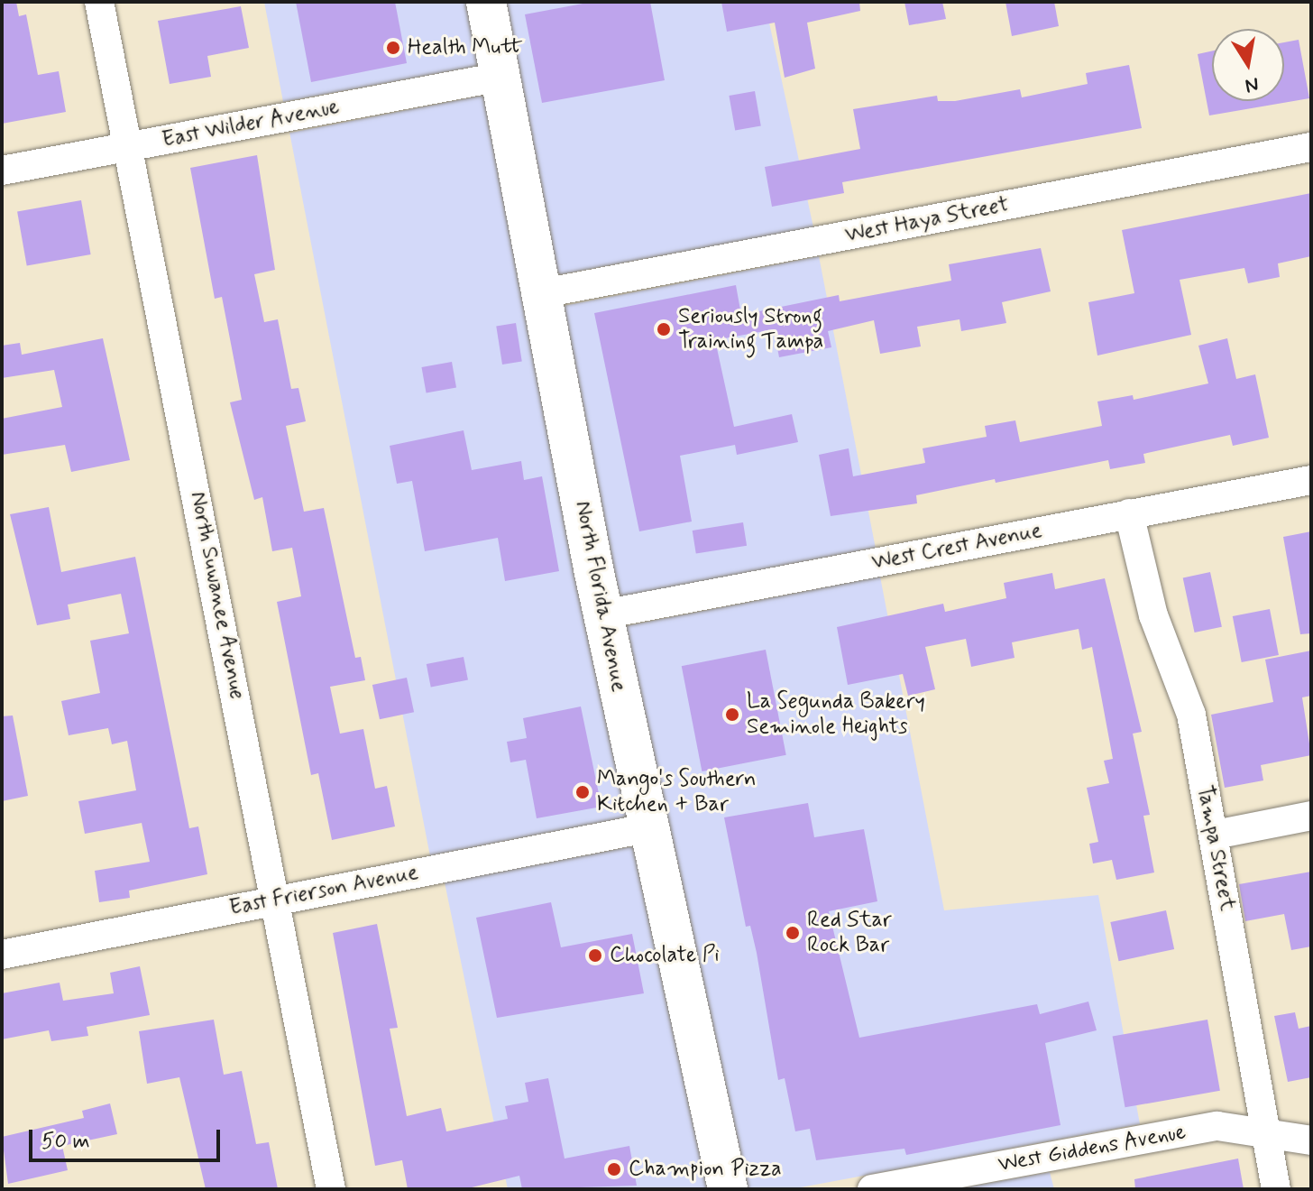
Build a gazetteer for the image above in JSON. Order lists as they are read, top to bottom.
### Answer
{
  "streets": {
    "main road": ["North Florida Avenue"],
    "street": [
      "East Wilder Avenue",
      "West Haya Street",
      "West Crest Avenue",
      "North Suwanee Avenue",
      "Tampa Street",
      "East Frierson Avenue",
      "West Giddens Avenue"
    ]
  },
  "crossings": [
    ["East Wilder Avenue", "North Suwanee Avenue"],
    ["East Wilder Avenue", "North Florida Avenue"],
    ["West Haya Street", "North Florida Avenue"],
    ["West Crest Avenue", "North Florida Avenue"],
    ["West Crest Avenue", "Tampa Street"],
    ["North Suwanee Avenue", "East Frierson Avenue"],
    ["North Florida Avenue", "East Frierson Avenue"],
    ["Tampa Street", "West Giddens Avenue"]
  ],
  "places": [
    "Health Mutt",
    "Seriously Strong Training Tampa",
    "La Segunda Bakery Seminole Heights",
    "Mango's Southern Kitchen + Bar",
    "Red Star Rock Bar",
    "Chocolate Pi",
    "Champion Pizza"
  ],
  "scale_bar": "50 m",
  "north": "bottom"
}
